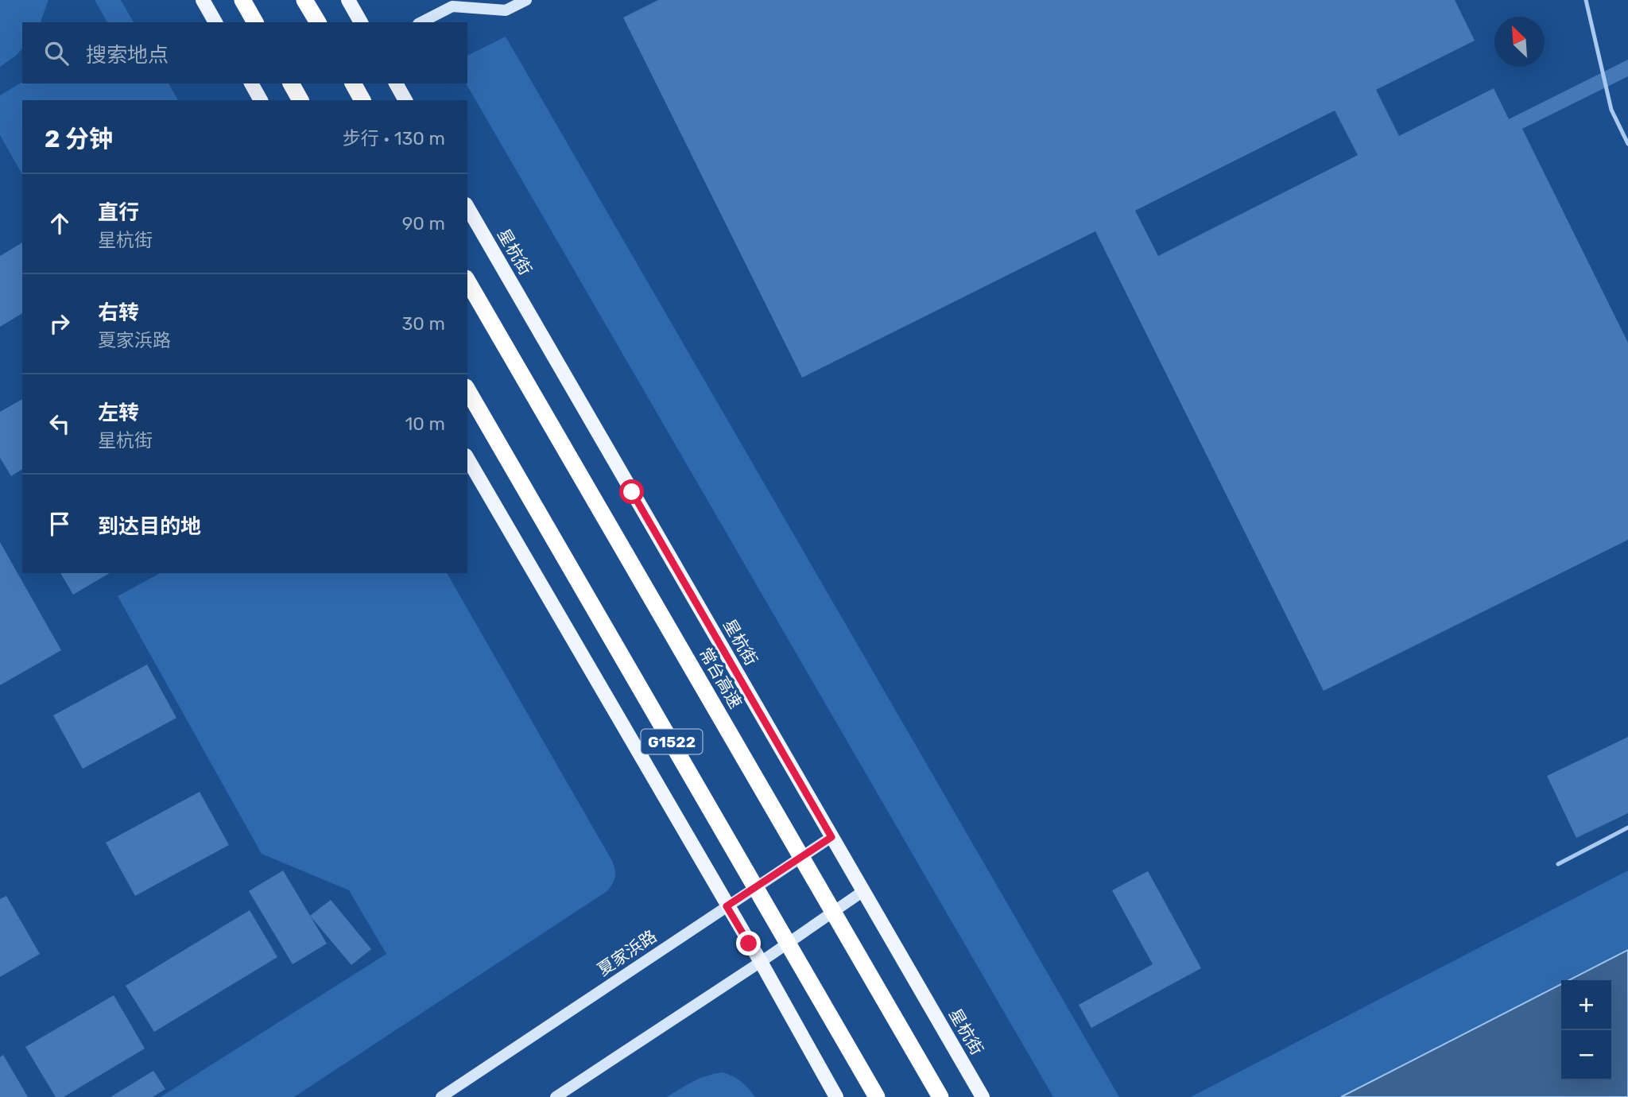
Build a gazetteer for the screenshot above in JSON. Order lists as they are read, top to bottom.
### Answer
{
  "streets": {
    "highway": ["常台高速", "G1522"],
    "main road": ["星杭街", "夏家浜路"]
  },
  "crossings": [
    ["星杭街", "夏家浜路"]
  ],
  "north": "top left",
  "page": {
    "search": "搜索地点",
    "heading": ["2 分钟", "步行 · 130 m"],
    "list": [
      ["直行", "星杭街", "90 m"],
      ["右转", "夏家浜路", "30 m"],
      ["左转", "星杭街", "10 m"],
      "到达目的地"
    ],
    "map_buttons": ["+", "−"]
  }
}
